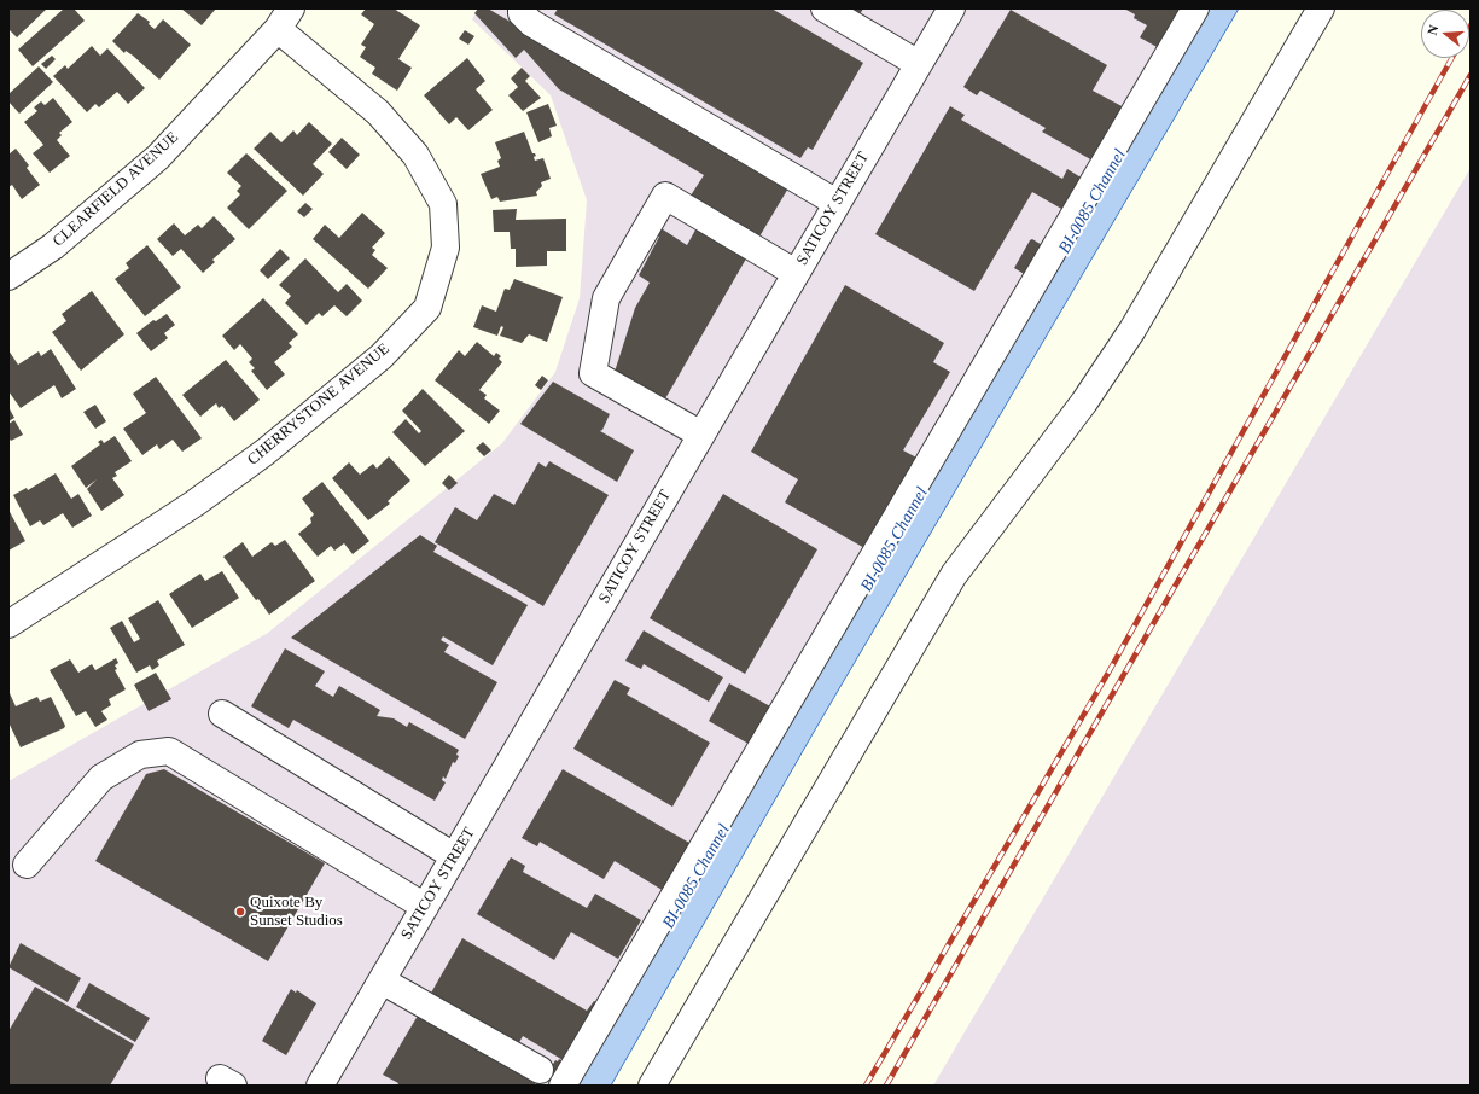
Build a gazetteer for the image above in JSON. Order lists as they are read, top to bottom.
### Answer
{
  "streets": {
    "street": ["CLEARFIELD AVENUE", "SATICOY STREET", "CHERRYSTONE AVENUE"]
  },
  "crossings": [
    ["CLEARFIELD AVENUE", "CHERRYSTONE AVENUE"]
  ],
  "water": ["BI-0085 Channel"],
  "places": ["Quixote By Sunset Studios"],
  "north": "left"
}
